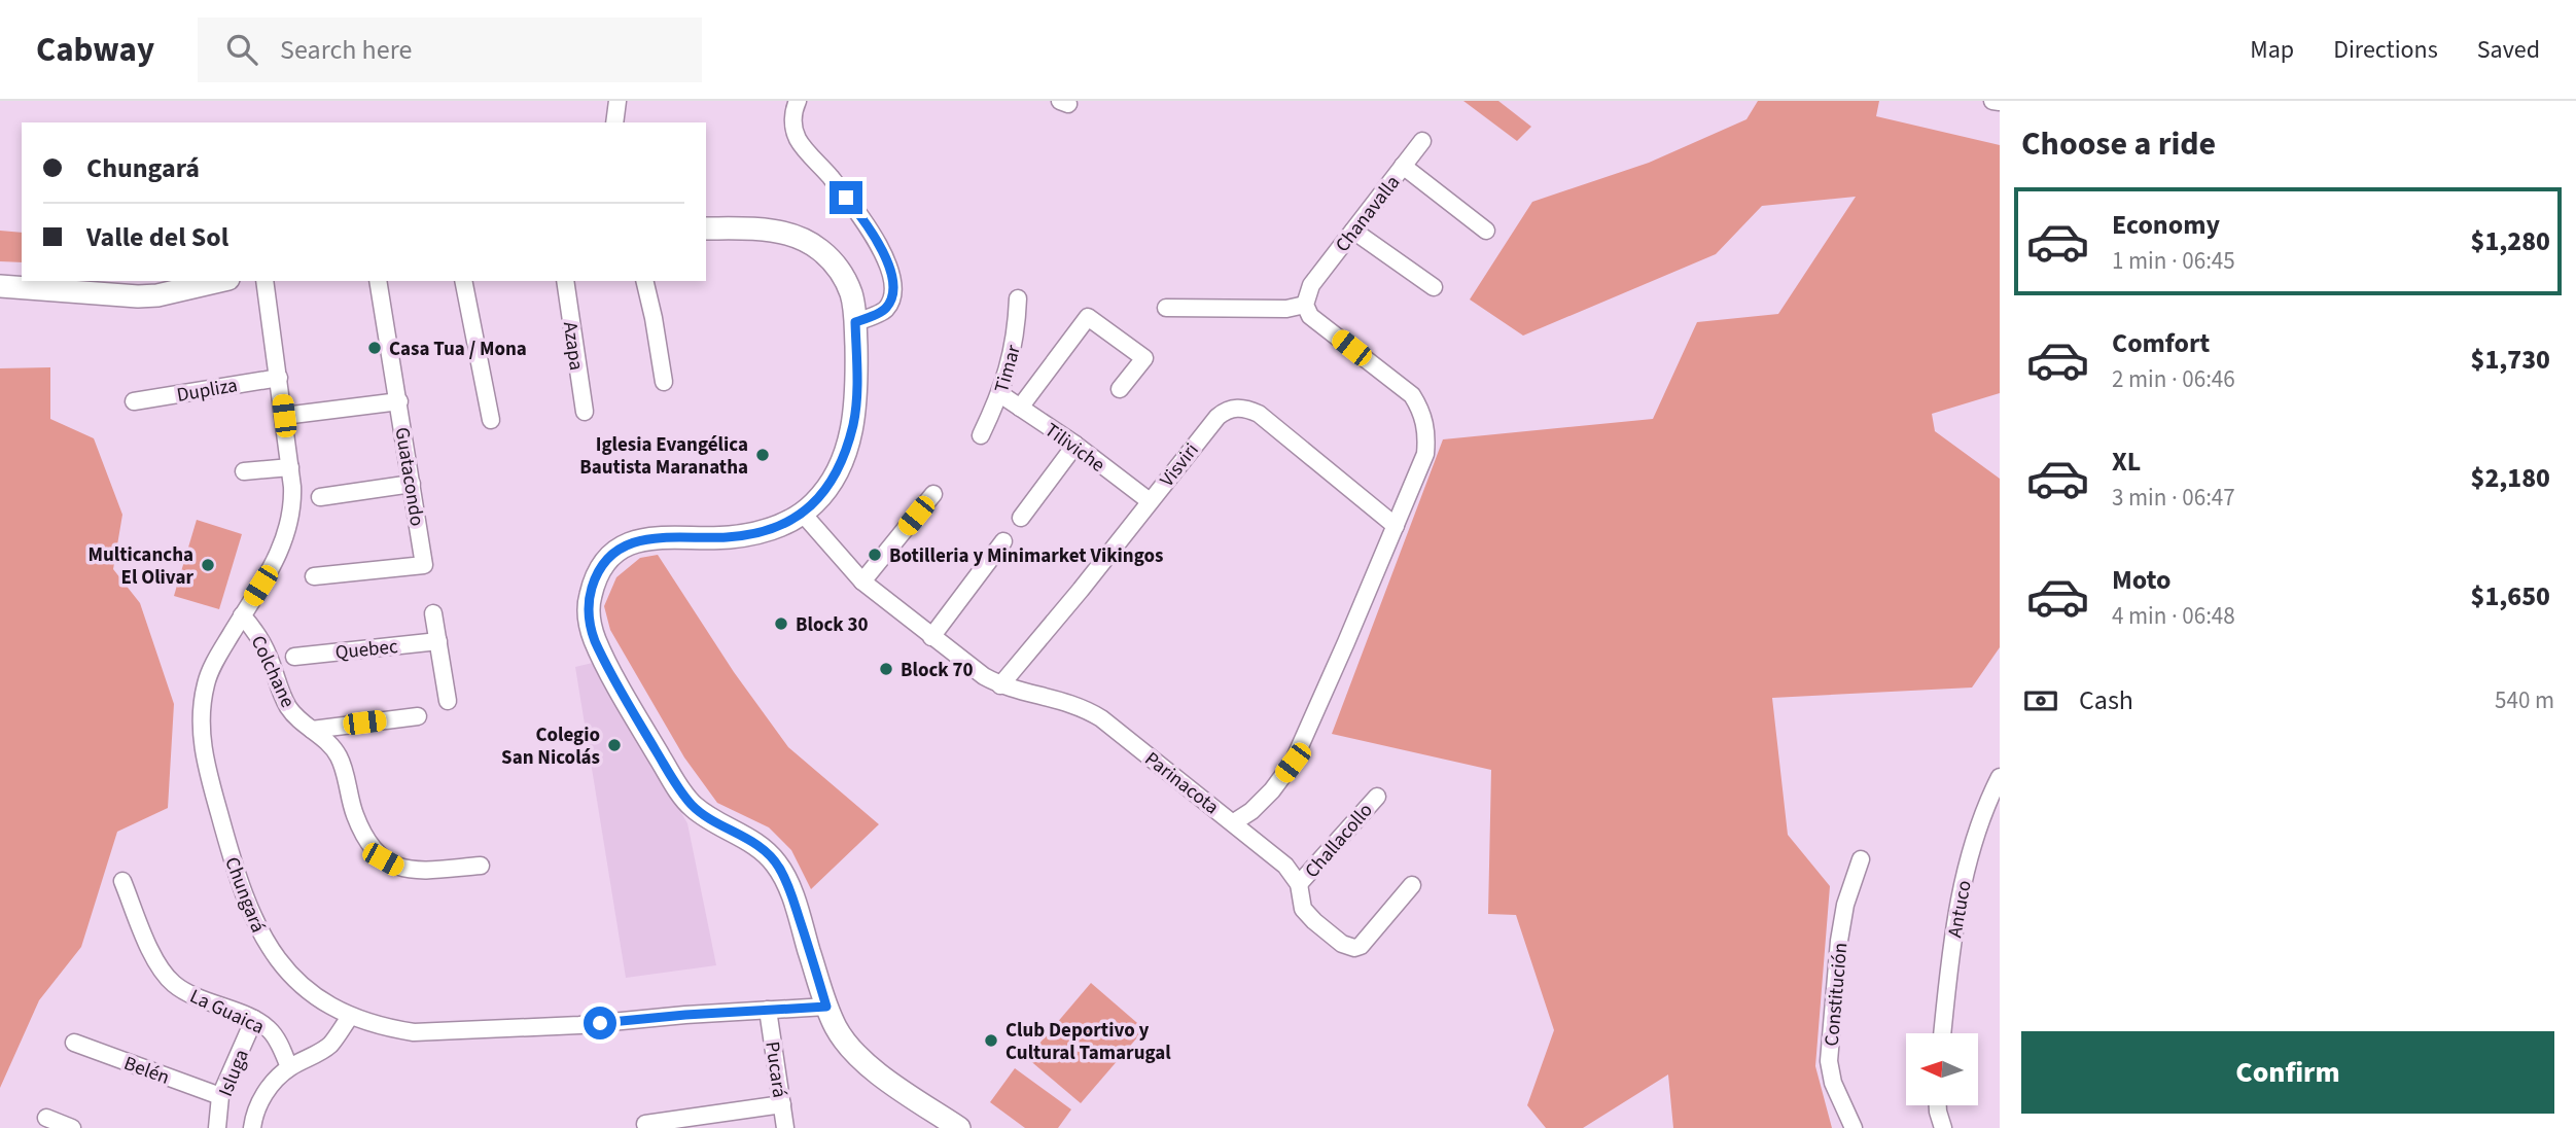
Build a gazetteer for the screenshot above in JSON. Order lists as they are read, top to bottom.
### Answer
{
  "streets": {
    "street": [
      "Chanavalla",
      "Azapa",
      "Timar",
      "Dupliza",
      "Tiliviche",
      "Visviri",
      "Guatacondo",
      "Quebec",
      "Colchane",
      "Parinacota",
      "Challacollo",
      "Chungará",
      "Antuco",
      "Constitución",
      "La Guaica",
      "Belén",
      "Pucará",
      "Isluga"
    ]
  },
  "crossings": [
    ["Chanavalla", "Parinacota"],
    ["Timar", "Tiliviche"],
    ["Dupliza", "Chungará"],
    ["Tiliviche", "Visviri"],
    ["Visviri", "Parinacota"],
    ["Colchane", "Chungará"],
    ["Chungará", "Pucará"],
    ["Chungará", "Isluga"],
    ["La Guaica", "Isluga"],
    ["Belén", "Isluga"]
  ],
  "places": [
    "Casa Tua / Mona",
    "Iglesia Evangélica Bautista Maranatha",
    "Botilleria y Minimarket Vikingos",
    "Multicancha El Olivar",
    "Block 30",
    "Block 70",
    "Colegio San Nicolás",
    "Club Deportivo y Cultural Tamarugal"
  ],
  "north": "left",
  "page": {
    "header": "Cabway",
    "search": "Search here",
    "nav": ["Map", "Directions", "Saved"],
    "heading": "Choose a ride",
    "banner": ["Chungará", "Valle del Sol"],
    "list": [
      {
        "name": "Economy",
        "note": "1 min · 06:45",
        "value": "$1,280"
      },
      {
        "name": "Comfort",
        "note": "2 min · 06:46",
        "value": "$1,730"
      },
      {
        "name": "XL",
        "note": "3 min · 06:47",
        "value": "$2,180"
      },
      {
        "name": "Moto",
        "note": "4 min · 06:48",
        "value": "$1,650"
      }
    ],
    "pay": ["Cash", "540 m"],
    "buttons": "Confirm"
  }
}
